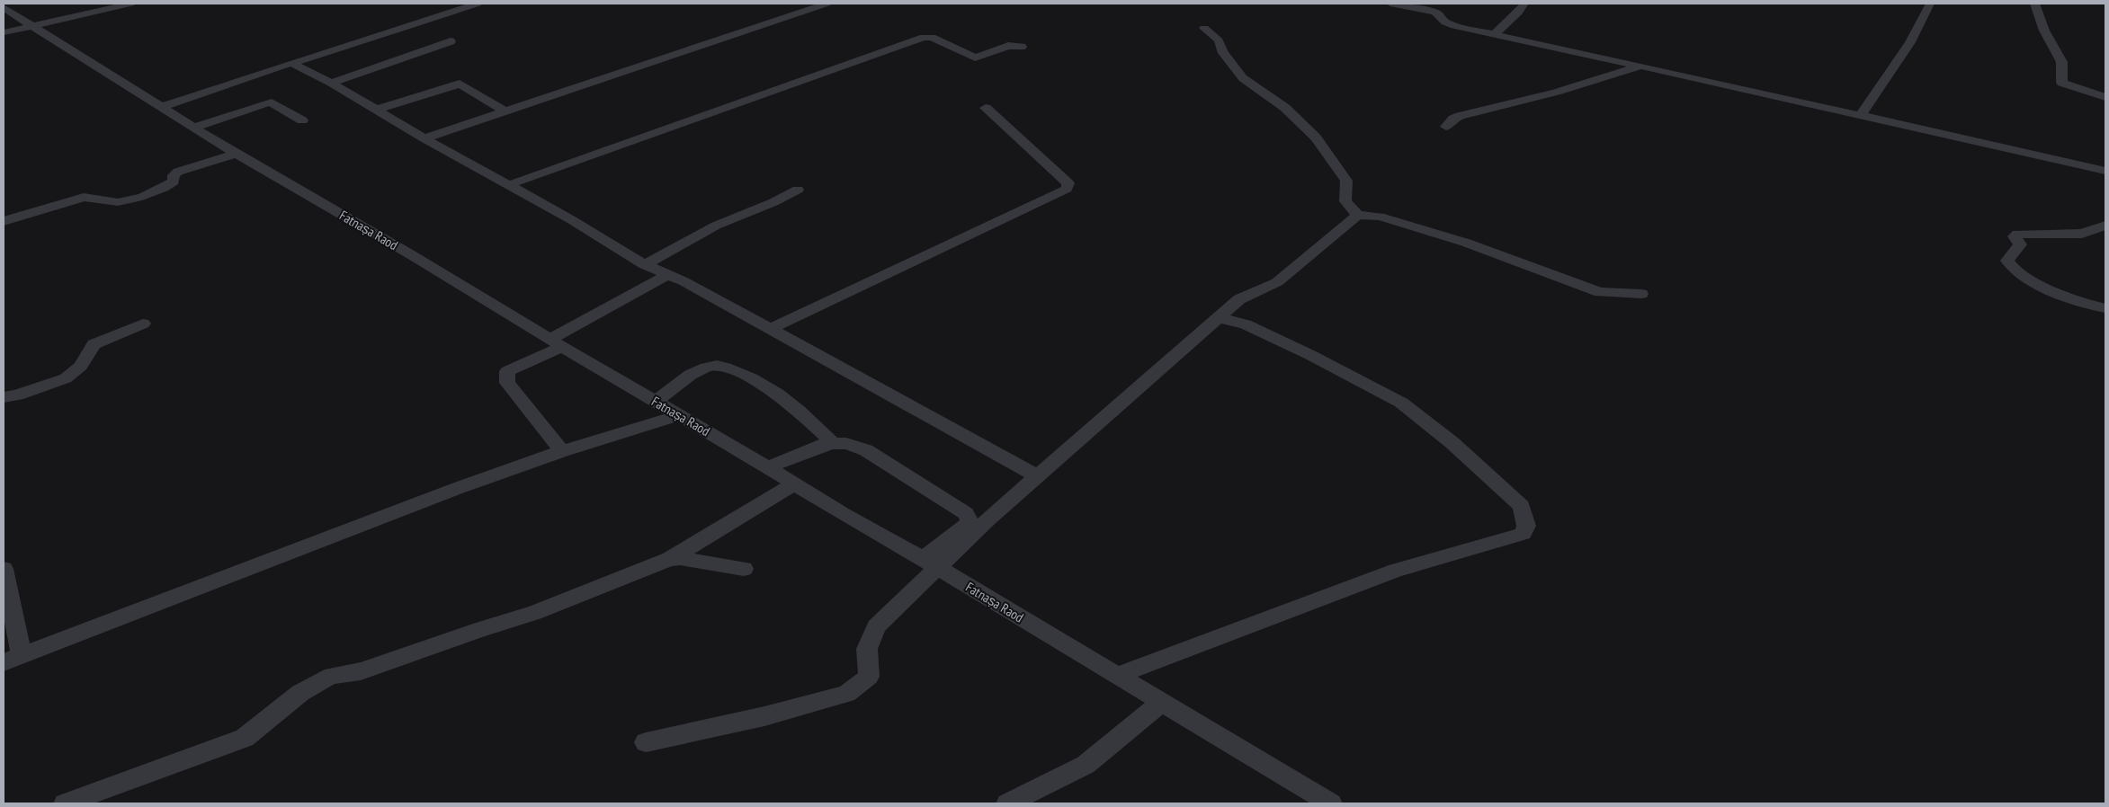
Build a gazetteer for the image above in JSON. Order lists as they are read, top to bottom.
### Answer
{
  "streets": {
    "street": ["Fatnaṣa Raod"]
  }
}
